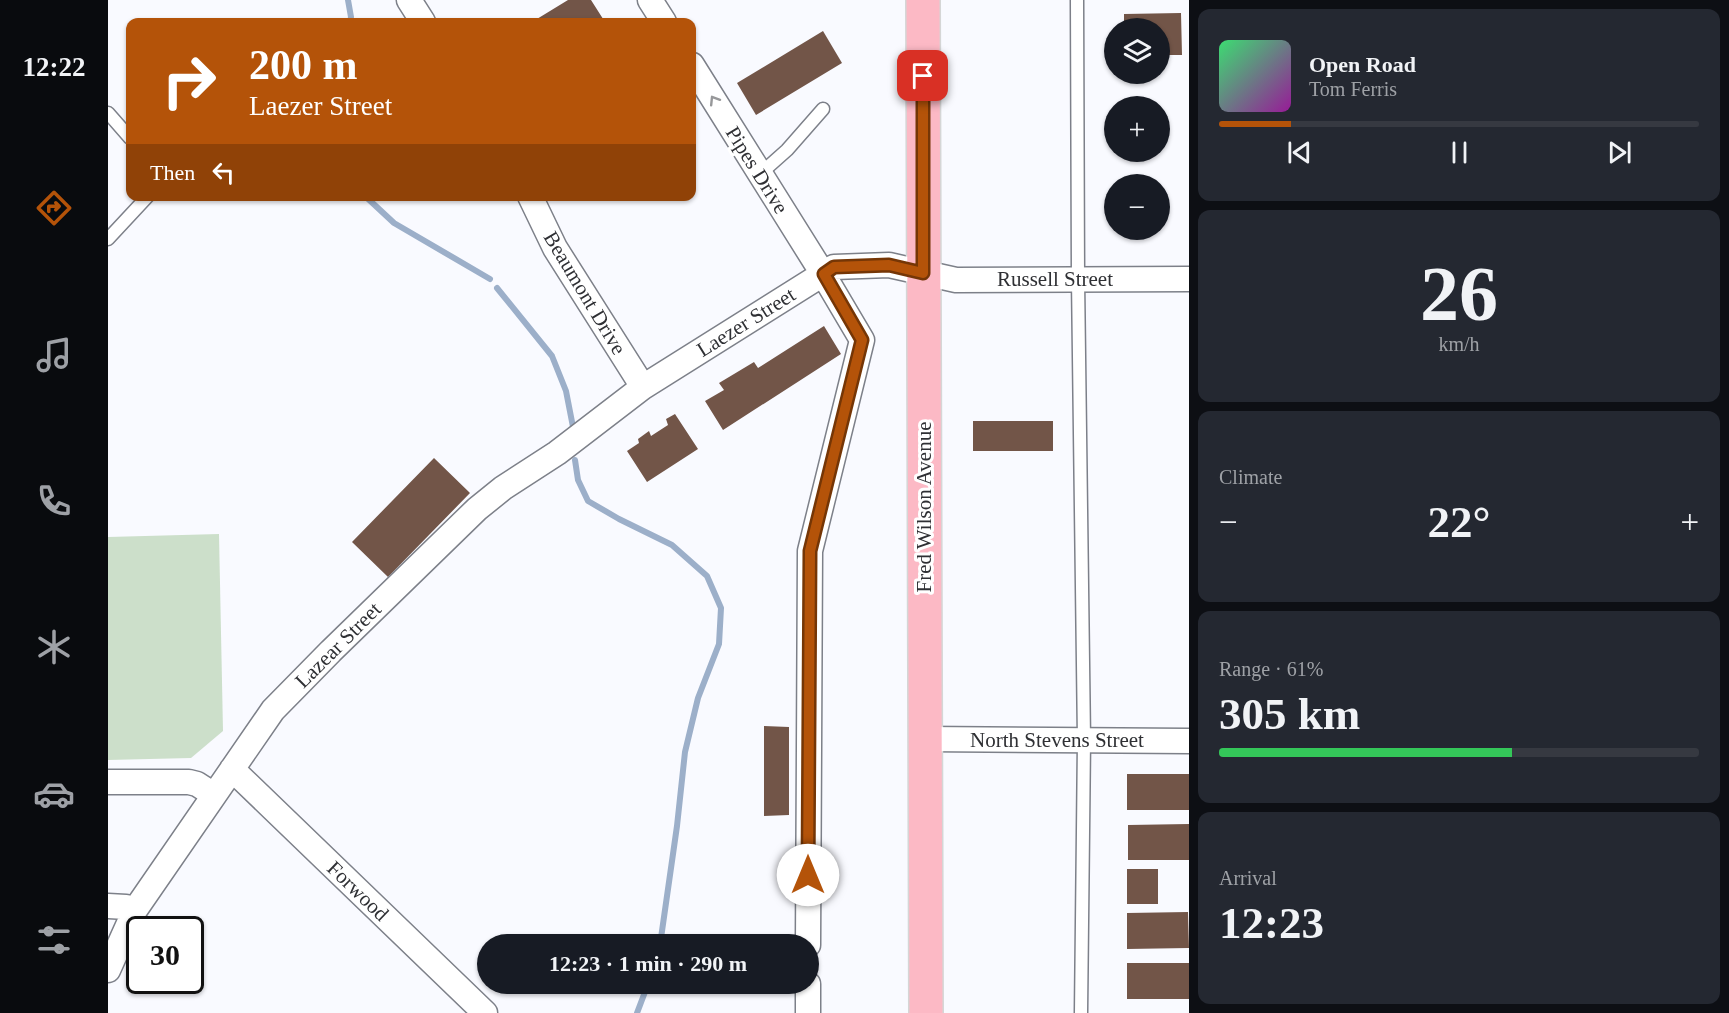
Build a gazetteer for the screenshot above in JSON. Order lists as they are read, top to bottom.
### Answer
{
  "streets": {
    "main road": ["Fred Wilson Avenue"],
    "street": [
      "Pipes Drive",
      "Russell Street",
      "Beaumont Drive",
      "Laezer Street",
      "Lazear Street",
      "North Stevens Street",
      "Forwood"
    ]
  },
  "crossings": [
    ["Pipes Drive", "Laezer Street"],
    ["Russell Street", "Laezer Street"],
    ["Russell Street", "Fred Wilson Avenue"],
    ["Beaumont Drive", "Laezer Street"],
    ["Beaumont Drive", "Lazear Street"],
    ["Laezer Street", "Fred Wilson Avenue"],
    ["Laezer Street", "Lazear Street"],
    ["Fred Wilson Avenue", "North Stevens Street"],
    ["Lazear Street", "Forwood"]
  ],
  "page": {
    "tabs": "12:22",
    "map_buttons": ["+", "−"],
    "turn": ["200 m", "Laezer Street"],
    "song": ["Open Road", "Tom Ferris"],
    "then": "Then",
    "tile": [
      ["26", "km/h"],
      "Climate",
      ["Range · 61%", "305 km"],
      ["Arrival", "12:23"]
    ],
    "heat": ["−", "22°", "+"],
    "limit": "30",
    "trip": "12:23 · 1 min · 290 m"
  }
}
